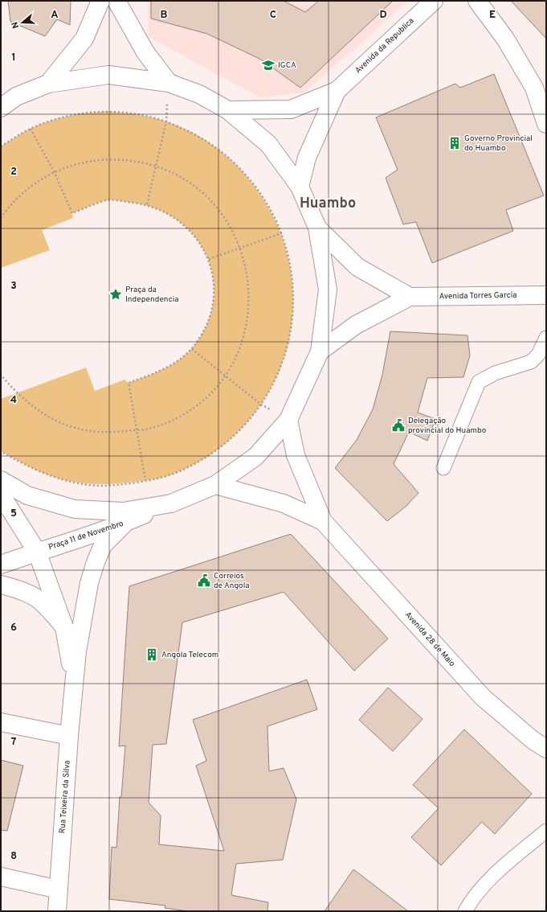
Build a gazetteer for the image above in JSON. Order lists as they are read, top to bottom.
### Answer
{
  "streets": {
    "main road": [
      "Avenida da Republica",
      "Avenida Torres Garcia",
      "Praça 11 de Novembro",
      "Avenida 28 de Maio",
      "Rua Teixeira da Silva"
    ]
  },
  "crossings": [
    ["Praça 11 de Novembro", "Rua Teixeira da Silva"]
  ],
  "districts": ["Huambo"],
  "places": {
    "school or university": ["IGCA"],
    "building": ["Governo Provincial do Huambo", "Angola Telecom"],
    "place": ["Praça da Independencia"],
    "public building": ["Delegação provincial do Huambo", "Correios de Angola"]
  },
  "north": "left",
  "grid": {
    "columns": [
      "A",
      "B",
      "C",
      "D",
      "E"
    ],
    "rows": [
      "1",
      "2",
      "3",
      "4",
      "5",
      "6",
      "7",
      "8"
    ]
  }
}
